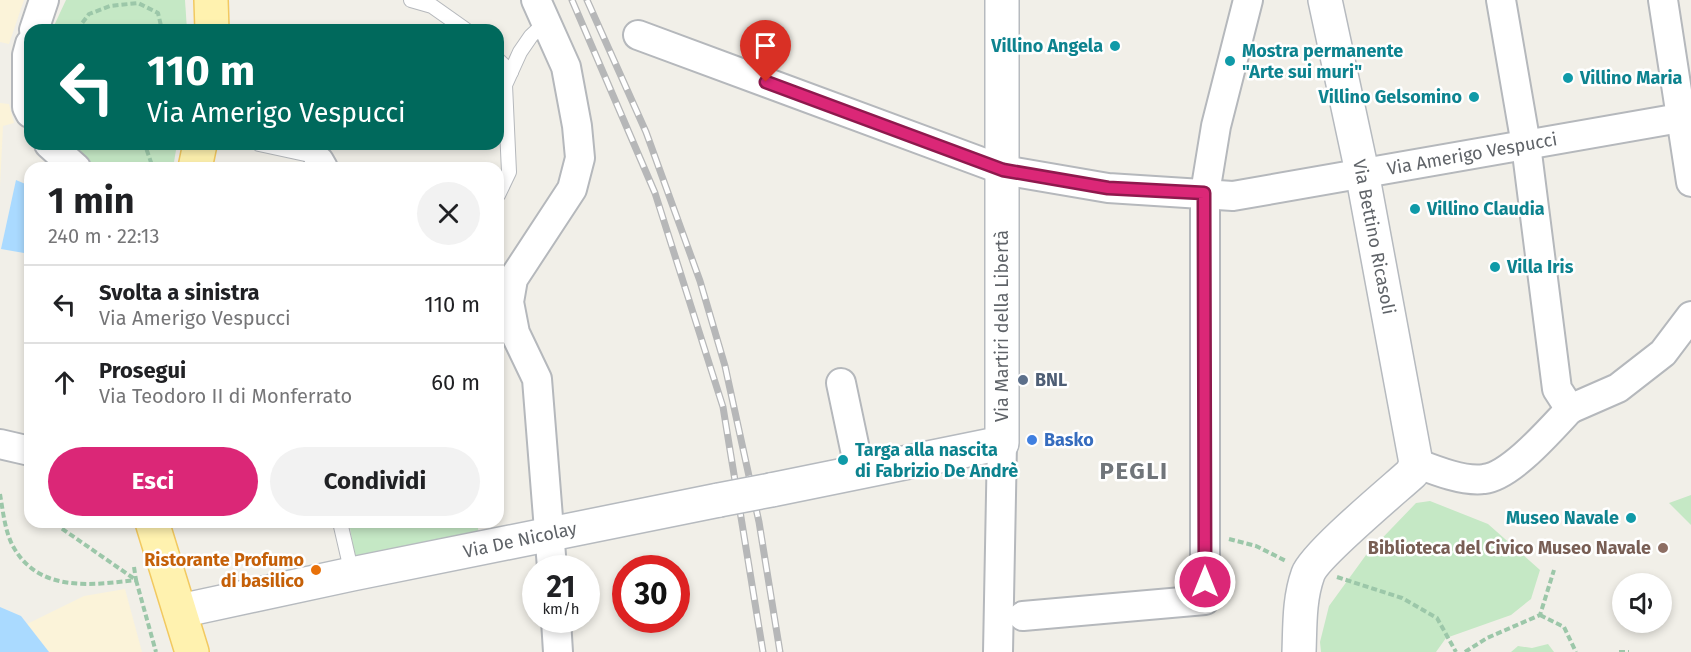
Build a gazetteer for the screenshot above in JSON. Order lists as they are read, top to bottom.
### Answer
{
  "streets": {
    "street": [
      "Via Amerigo Vespucci",
      "Via Bettino Ricasoli",
      "Via Martiri della Libertà",
      "Via De Nicolay"
    ]
  },
  "crossings": [
    ["Via Amerigo Vespucci", "Via Bettino Ricasoli"],
    ["Via Amerigo Vespucci", "Via Martiri della Libertà"],
    ["Via Martiri della Libertà", "Via De Nicolay"]
  ],
  "districts": ["PEGLI"],
  "places": [
    "Villino Angela",
    "Mostra permanente \"Arte sui muri\"",
    "Villino Maria",
    "Villino Gelsomino",
    "Villino Claudia",
    "Villa Iris",
    "BNL",
    "Basko",
    "Targa alla nascita di Fabrizio De Andrè",
    "Museo Navale",
    "Biblioteca del Civico Museo Navale",
    "Ristorante Profumo di basilico"
  ],
  "page": {
    "turn": ["110 m", "Via Amerigo Vespucci"],
    "heading": ["1 min", "240 m · 22:13"],
    "list": [
      {
        "name": "Svolta a sinistra",
        "note": "Via Amerigo Vespucci",
        "value": "110 m"
      },
      {
        "name": "Prosegui",
        "note": "Via Teodoro II di Monferrato",
        "value": "60 m"
      }
    ],
    "buttons": ["Esci", "Condividi"],
    "speed": "21 km/h",
    "limit": "30"
  }
}
